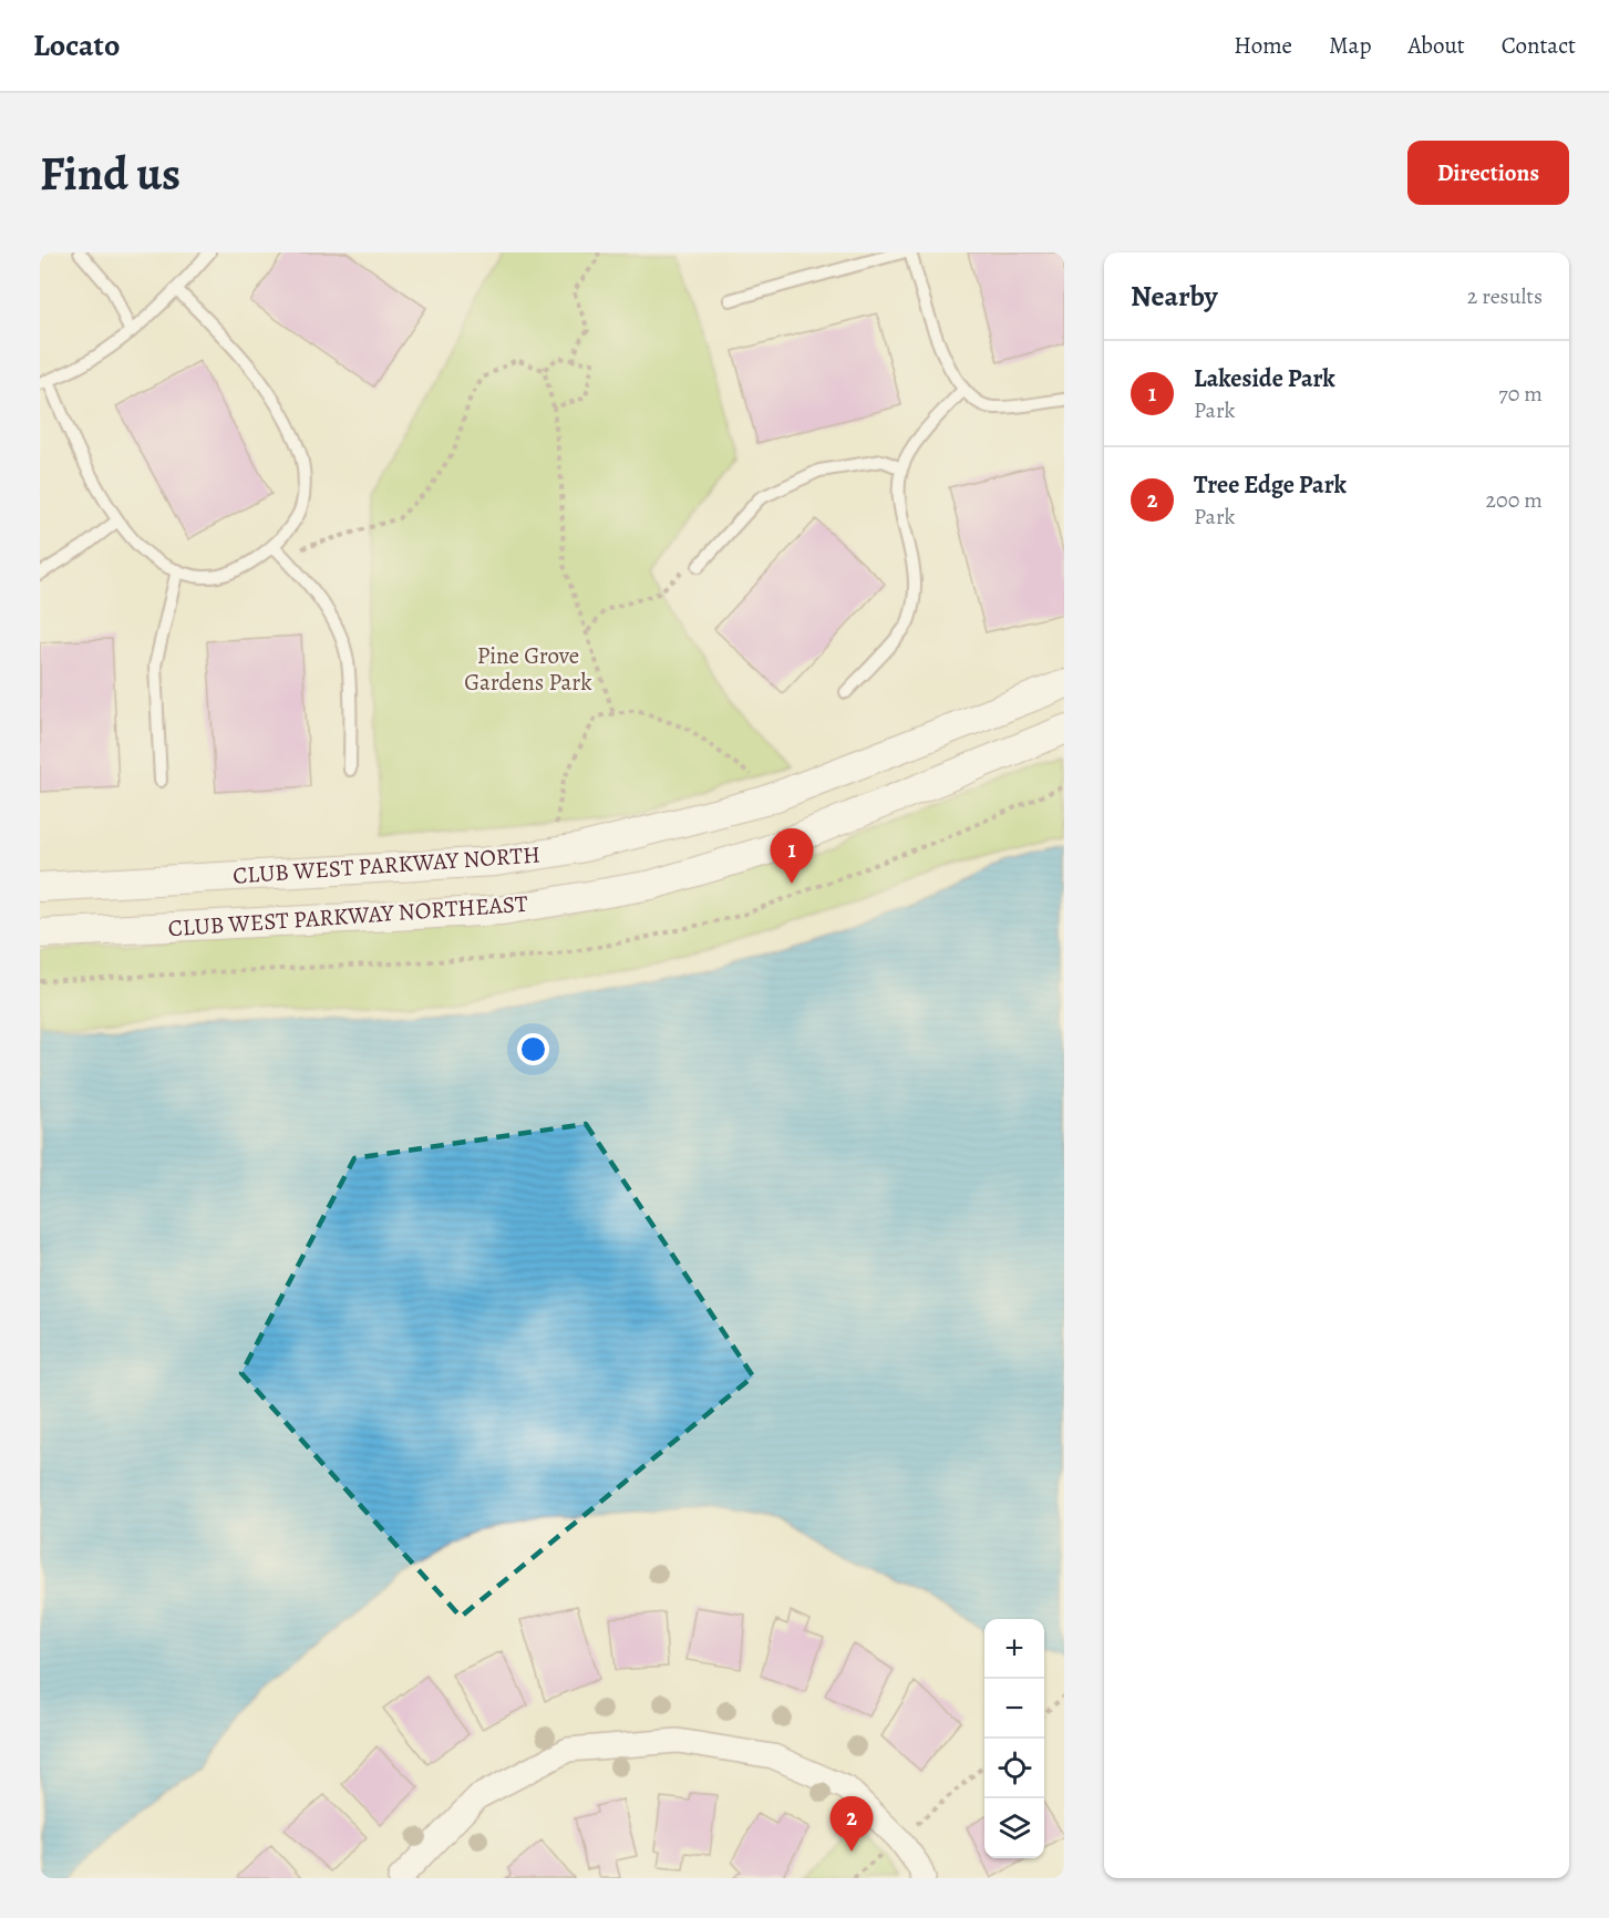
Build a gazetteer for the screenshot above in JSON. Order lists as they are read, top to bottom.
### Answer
{
  "streets": {
    "street": ["CLUB WEST PARKWAY NORTH", "CLUB WEST PARKWAY NORTHEAST"]
  },
  "parks": ["Pine Grove Gardens Park"],
  "page": {
    "header": "Locato",
    "nav": [
      "Home",
      "Map",
      "About",
      "Contact"
    ],
    "buttons": "Directions",
    "title": "Find us",
    "heading": ["Nearby", "2 results"],
    "list": [
      {
        "mark": "1",
        "name": "Lakeside Park",
        "note": "Park",
        "value": "70 m"
      },
      {
        "mark": "2",
        "name": "Tree Edge Park",
        "note": "Park",
        "value": "200 m"
      }
    ],
    "pins": ["1", "2"],
    "map_buttons": ["+", "−"]
  }
}
